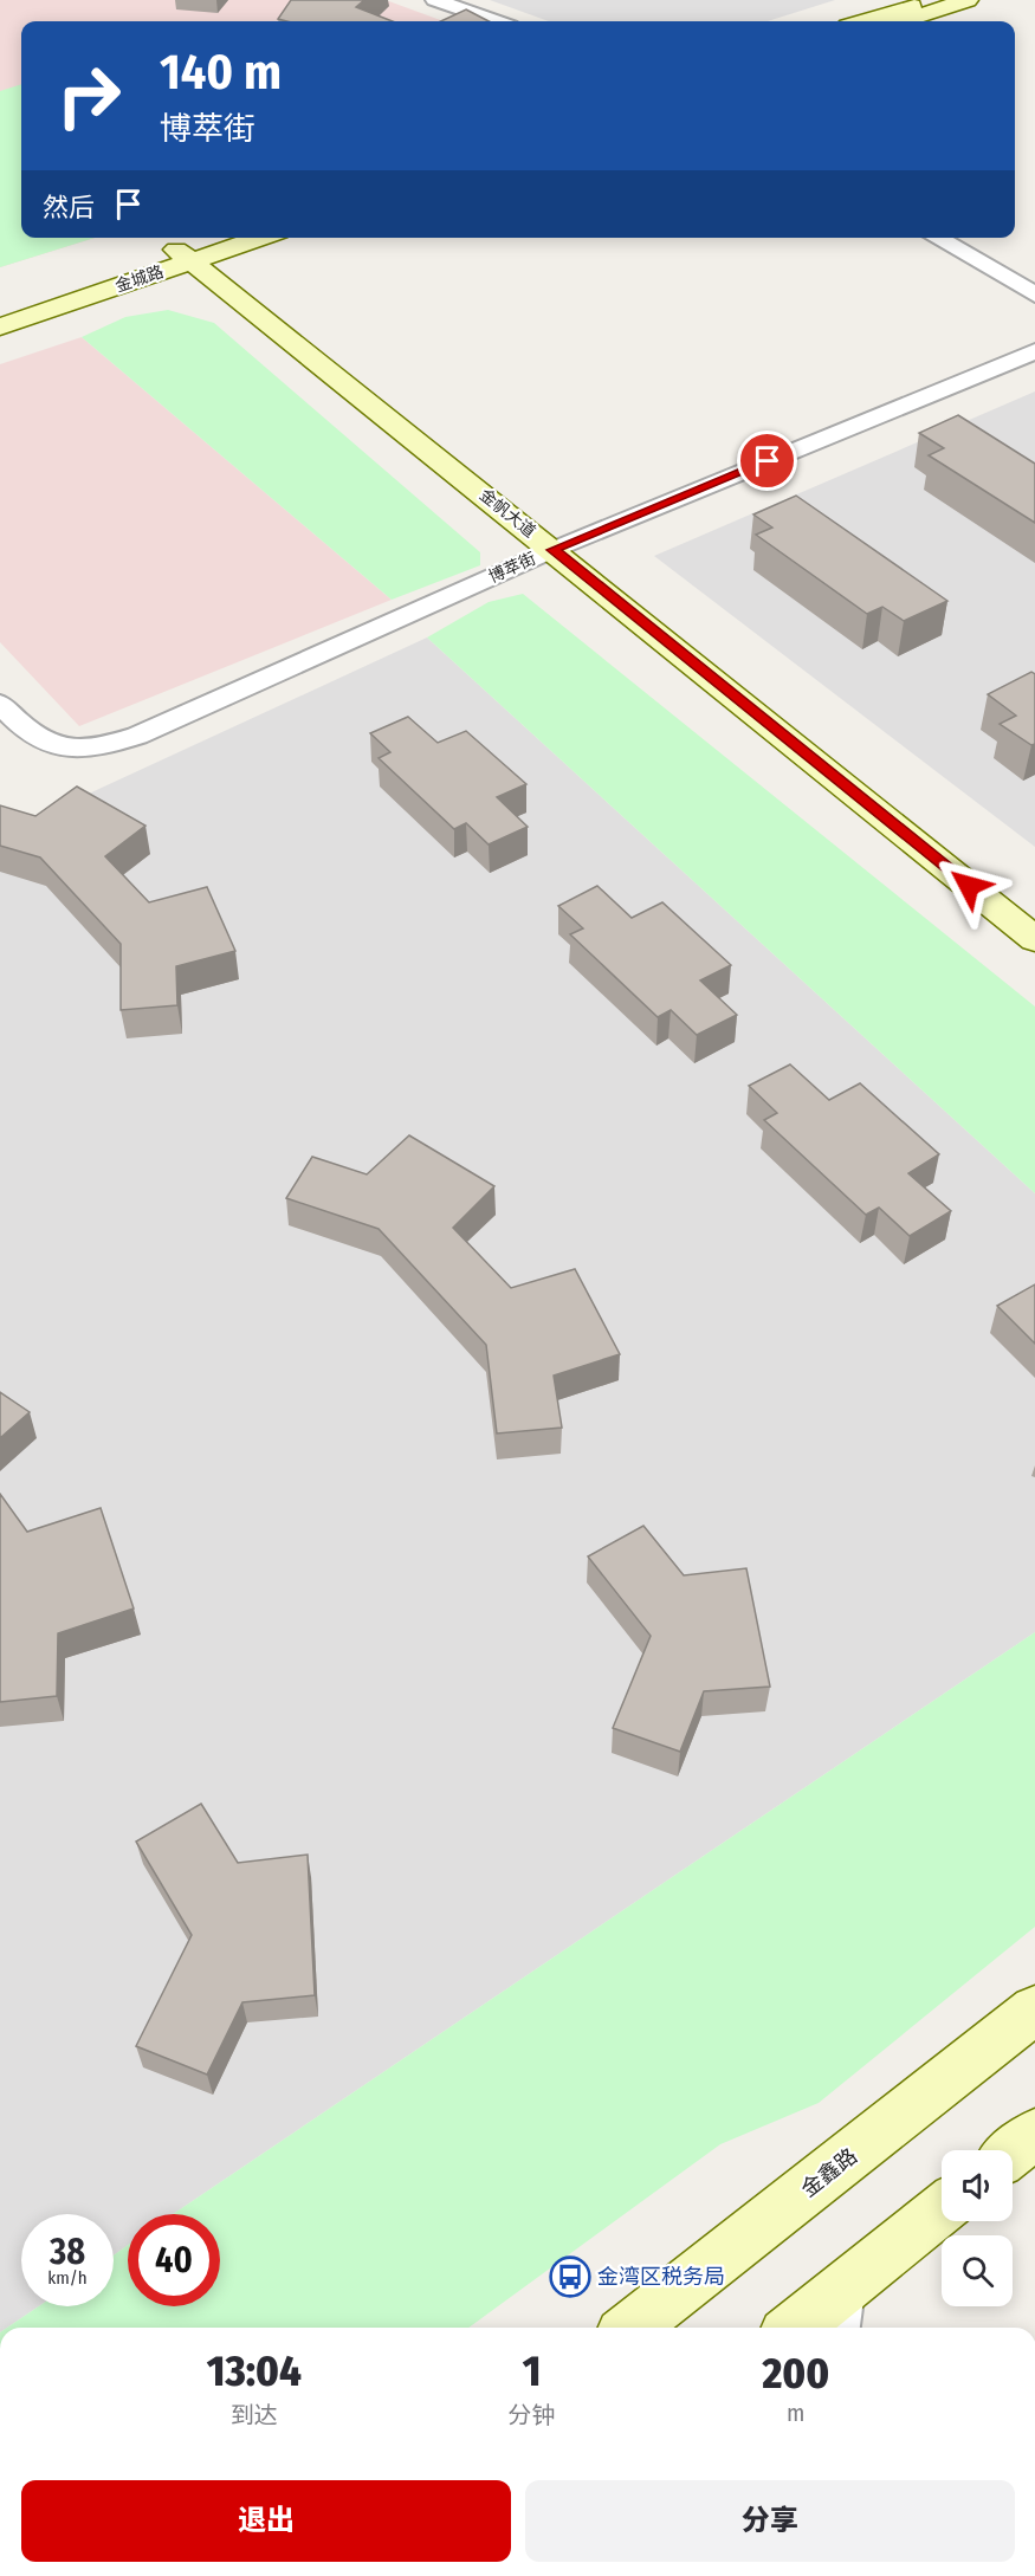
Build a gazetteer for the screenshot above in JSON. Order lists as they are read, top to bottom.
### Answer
{
  "streets": {
    "street": [
      "金城路",
      "金帆大道",
      "博萃街",
      "金鑫路"
    ]
  },
  "crossings": [
    ["金城路", "金帆大道"],
    ["金帆大道", "博萃街"]
  ],
  "places": {
    "bus stop": ["金湾区税务局"]
  },
  "page": {
    "turn": ["140 m", "博萃街"],
    "then": "然后",
    "speed": "38 km/h",
    "limit": "40",
    "eta": [
      "13:04",
      "到达",
      "1",
      "分钟",
      "200",
      "m"
    ],
    "buttons": ["退出", "分享"]
  }
}
